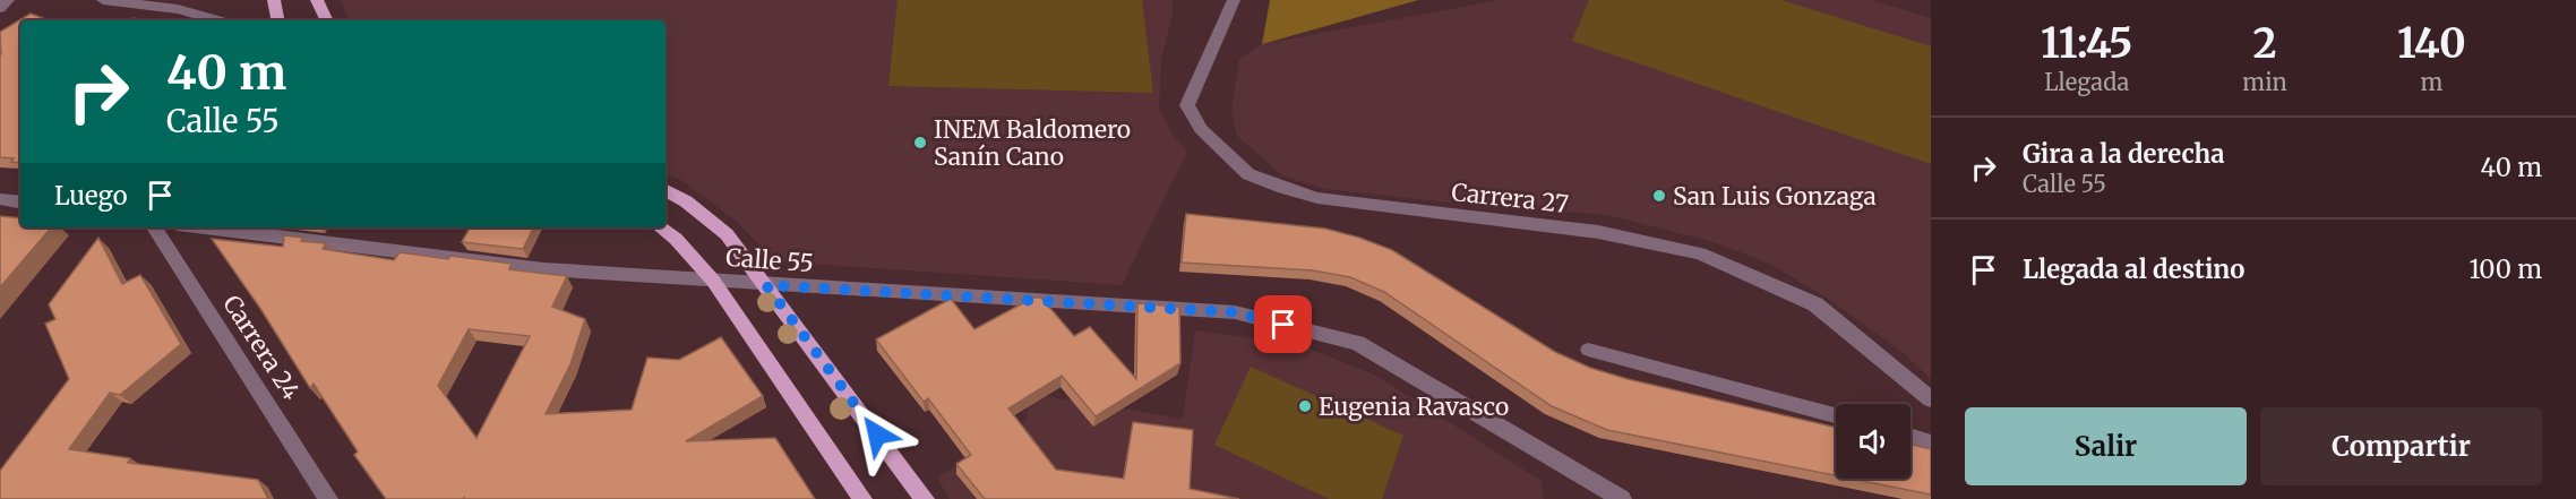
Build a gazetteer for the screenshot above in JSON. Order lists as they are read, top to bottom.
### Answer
{
  "streets": {
    "street": ["Carrera 27", "Calle 55", "Carrera 24"]
  },
  "places": ["INEM Baldomero Sanín Cano", "San Luis Gonzaga", "Eugenia Ravasco"],
  "page": {
    "eta": [
      "11:45",
      "Llegada",
      "2",
      "min",
      "140",
      "m"
    ],
    "turn": ["40 m", "Calle 55"],
    "list": [
      {
        "name": "Gira a la derecha",
        "note": "Calle 55",
        "value": "40 m"
      },
      {
        "name": "Llegada al destino",
        "value": "100 m"
      }
    ],
    "then": "Luego",
    "buttons": ["Salir", "Compartir"]
  }
}
